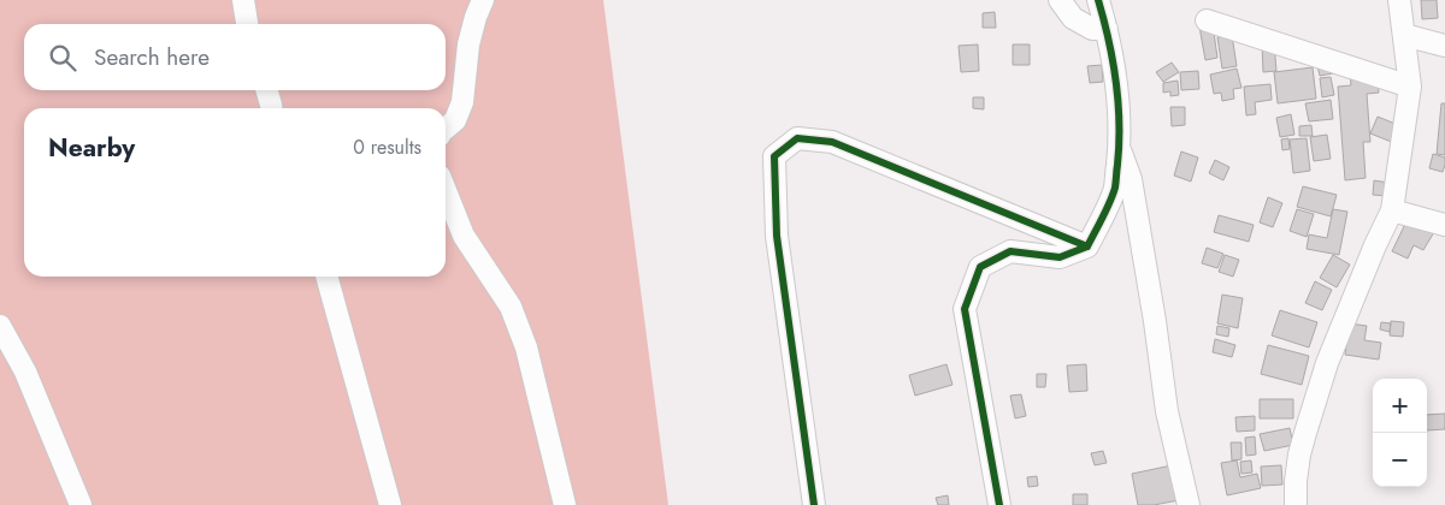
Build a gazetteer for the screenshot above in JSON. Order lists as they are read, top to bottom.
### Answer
{
  "page": {
    "search": "Search here",
    "heading": ["Nearby", "0 results"],
    "map_buttons": ["+", "−"]
  }
}
